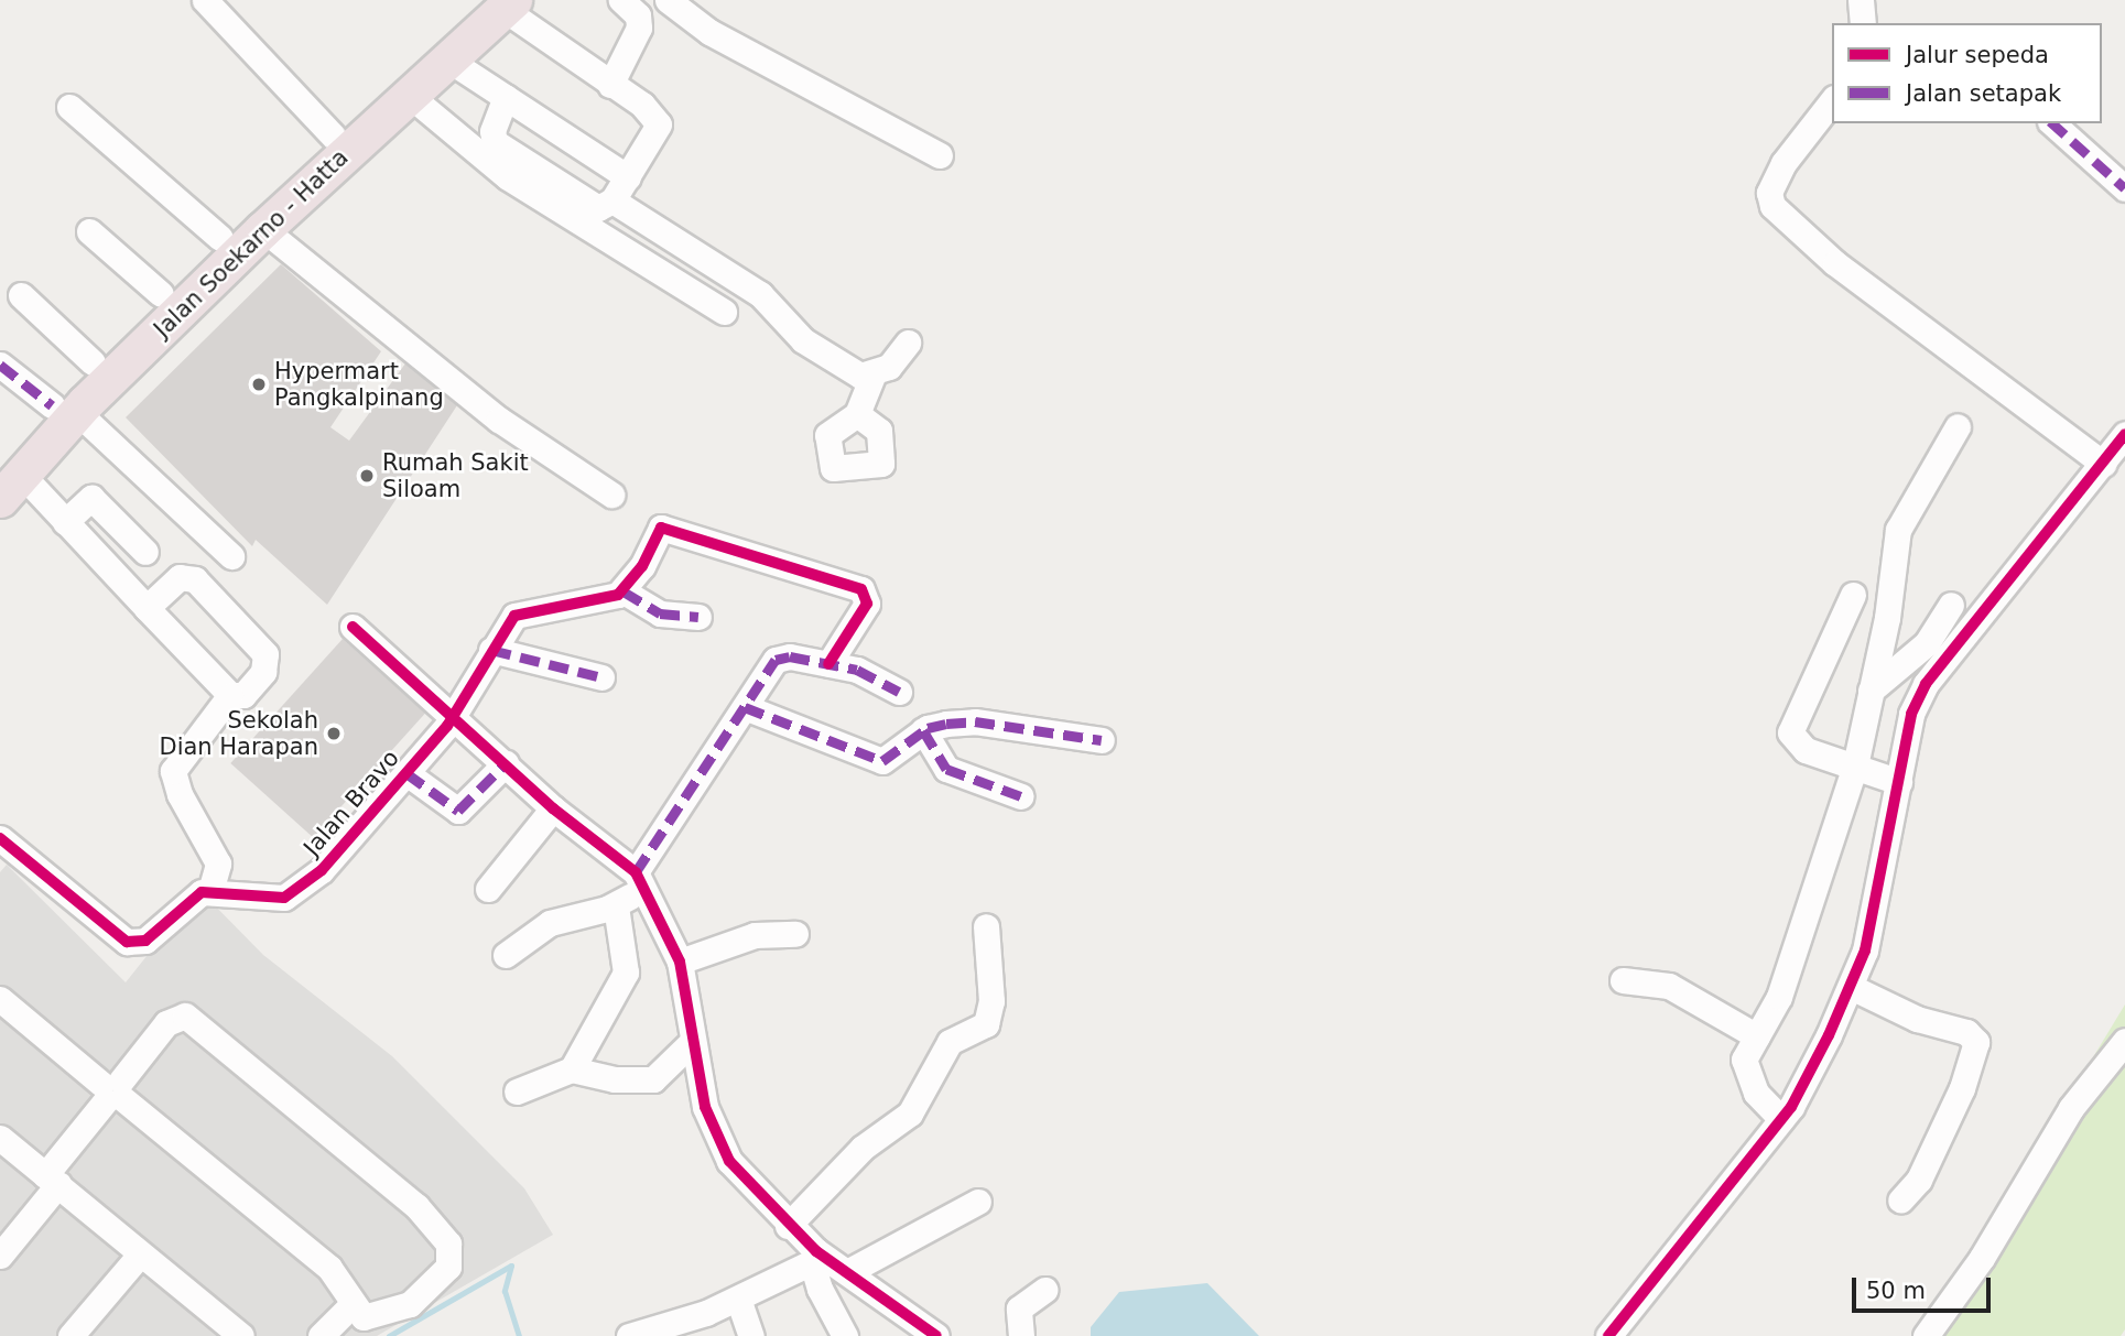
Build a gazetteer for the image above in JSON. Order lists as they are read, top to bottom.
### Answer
{
  "streets": {
    "highway": ["Jalan Soekarno - Hatta"],
    "street": ["Jalan Bravo"]
  },
  "places": ["Hypermart Pangkalpinang", "Rumah Sakit Siloam", "Sekolah Dian Harapan"],
  "legend": ["Jalur sepeda", "Jalan setapak"],
  "scale_bar": "50 m"
}
